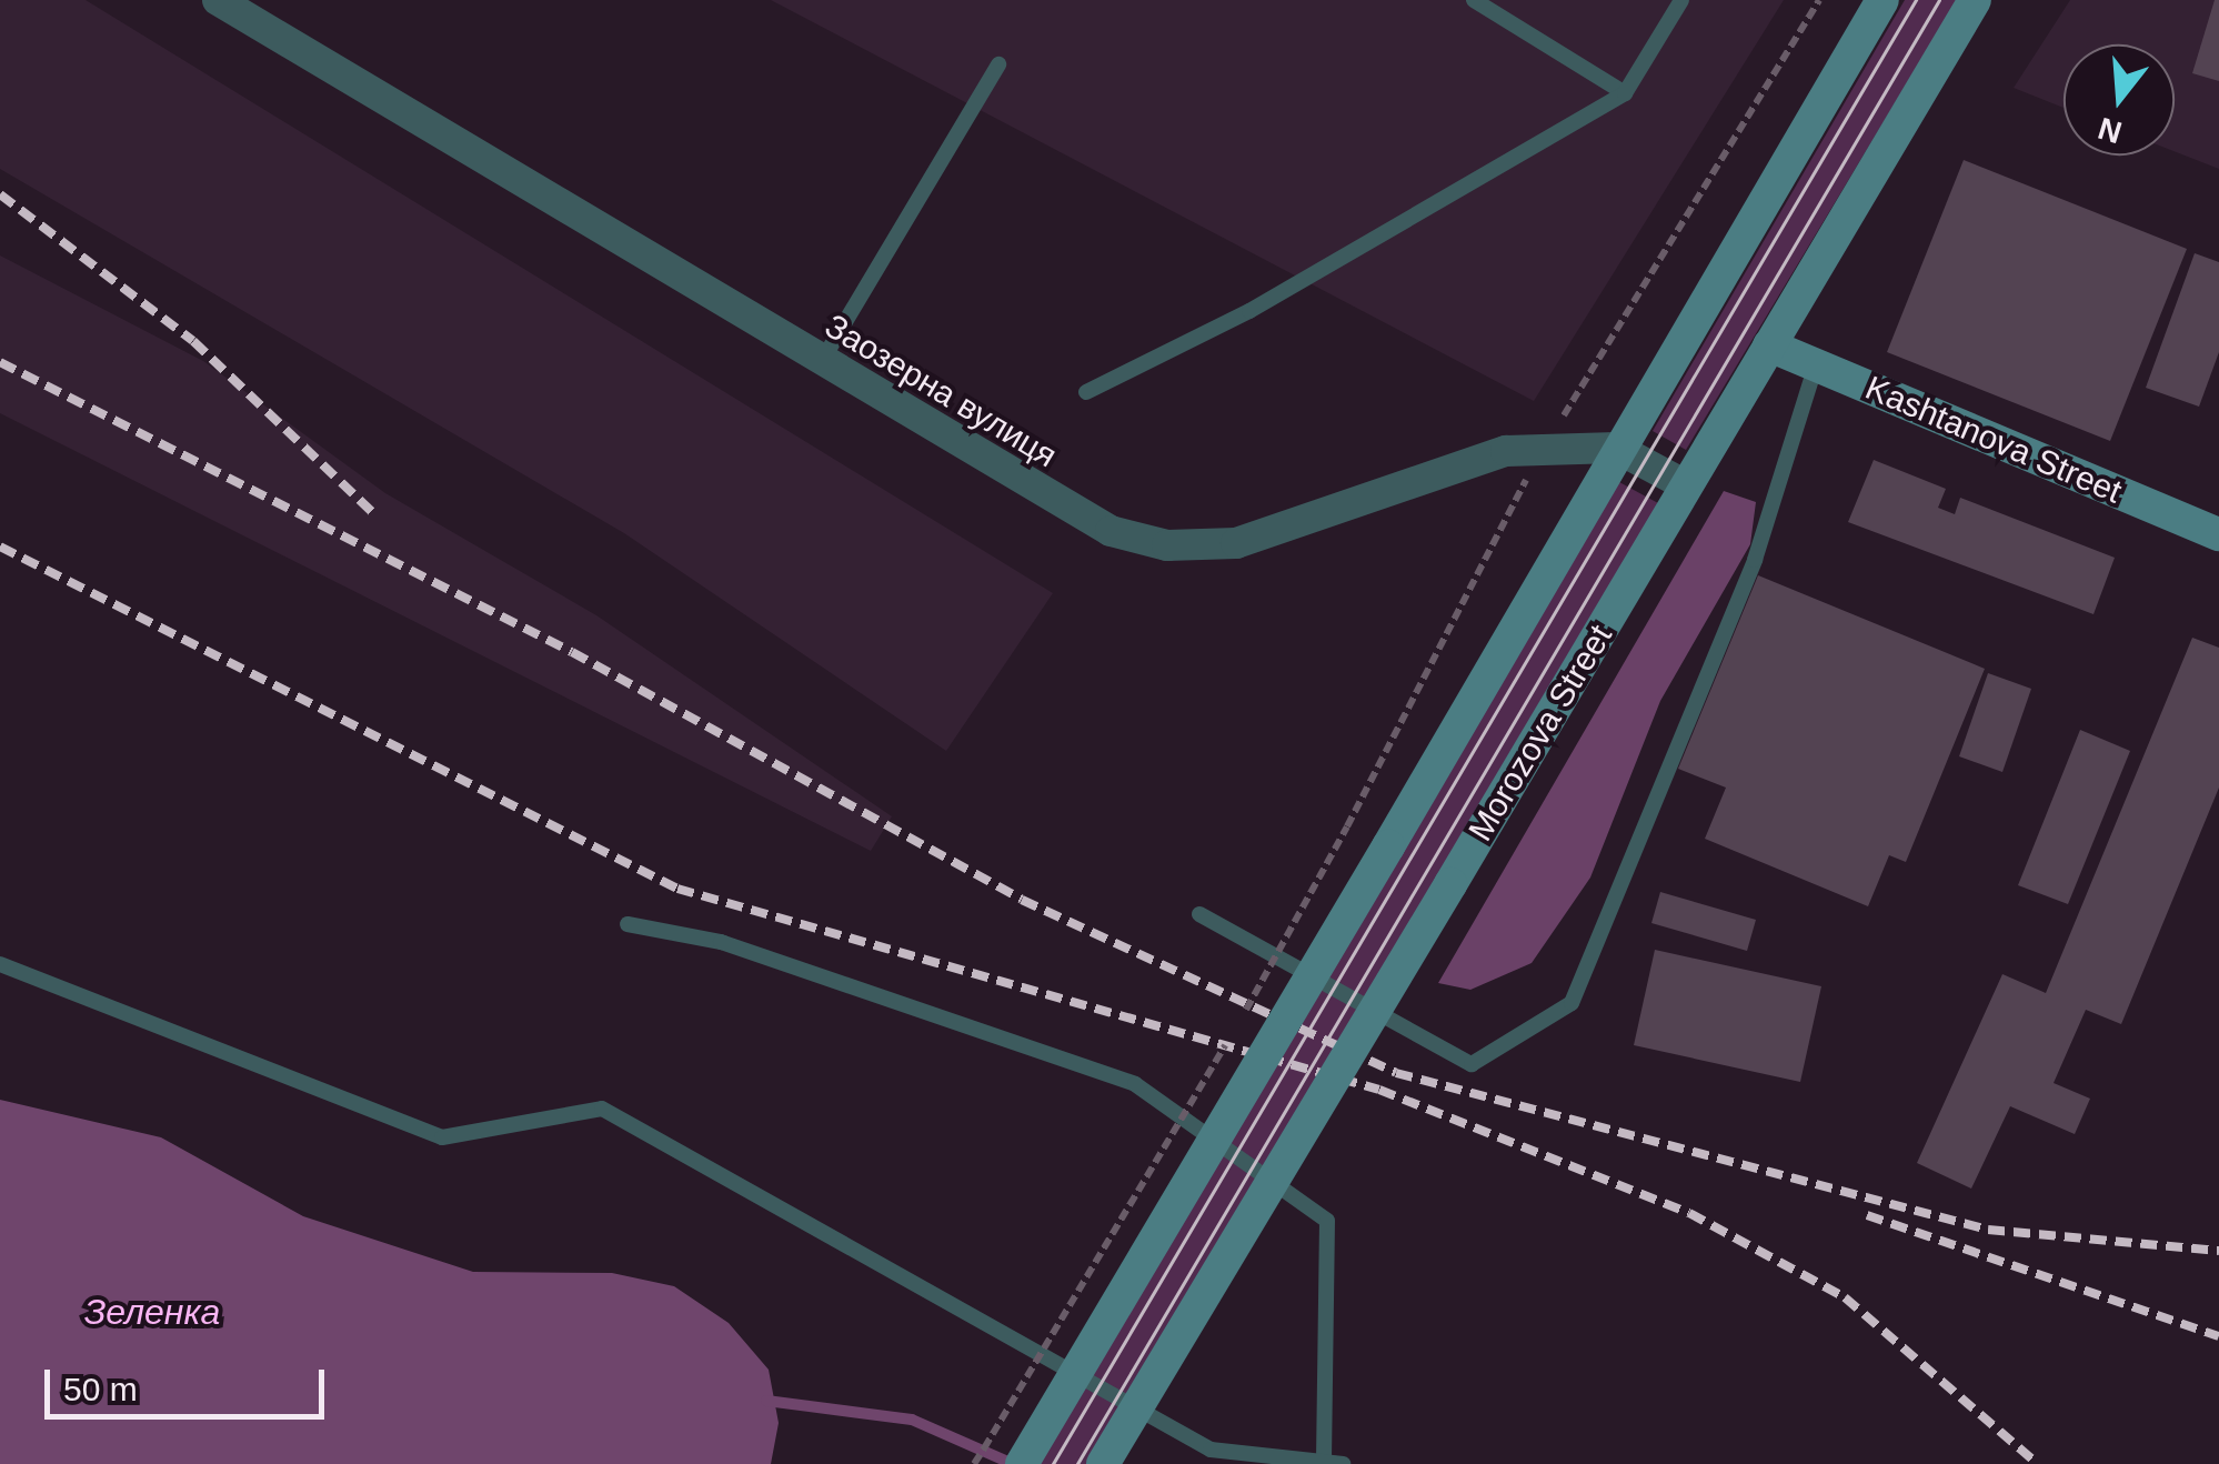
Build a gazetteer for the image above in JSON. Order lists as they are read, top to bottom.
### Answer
{
  "streets": {
    "main road": ["Kashtanova Street", "Morozova Street"],
    "street": ["Заозерна вулиця"]
  },
  "crossings": [
    ["Kashtanova Street", "Morozova Street"]
  ],
  "water": ["Зеленка"],
  "scale_bar": "50 m",
  "north": "bottom"
}
